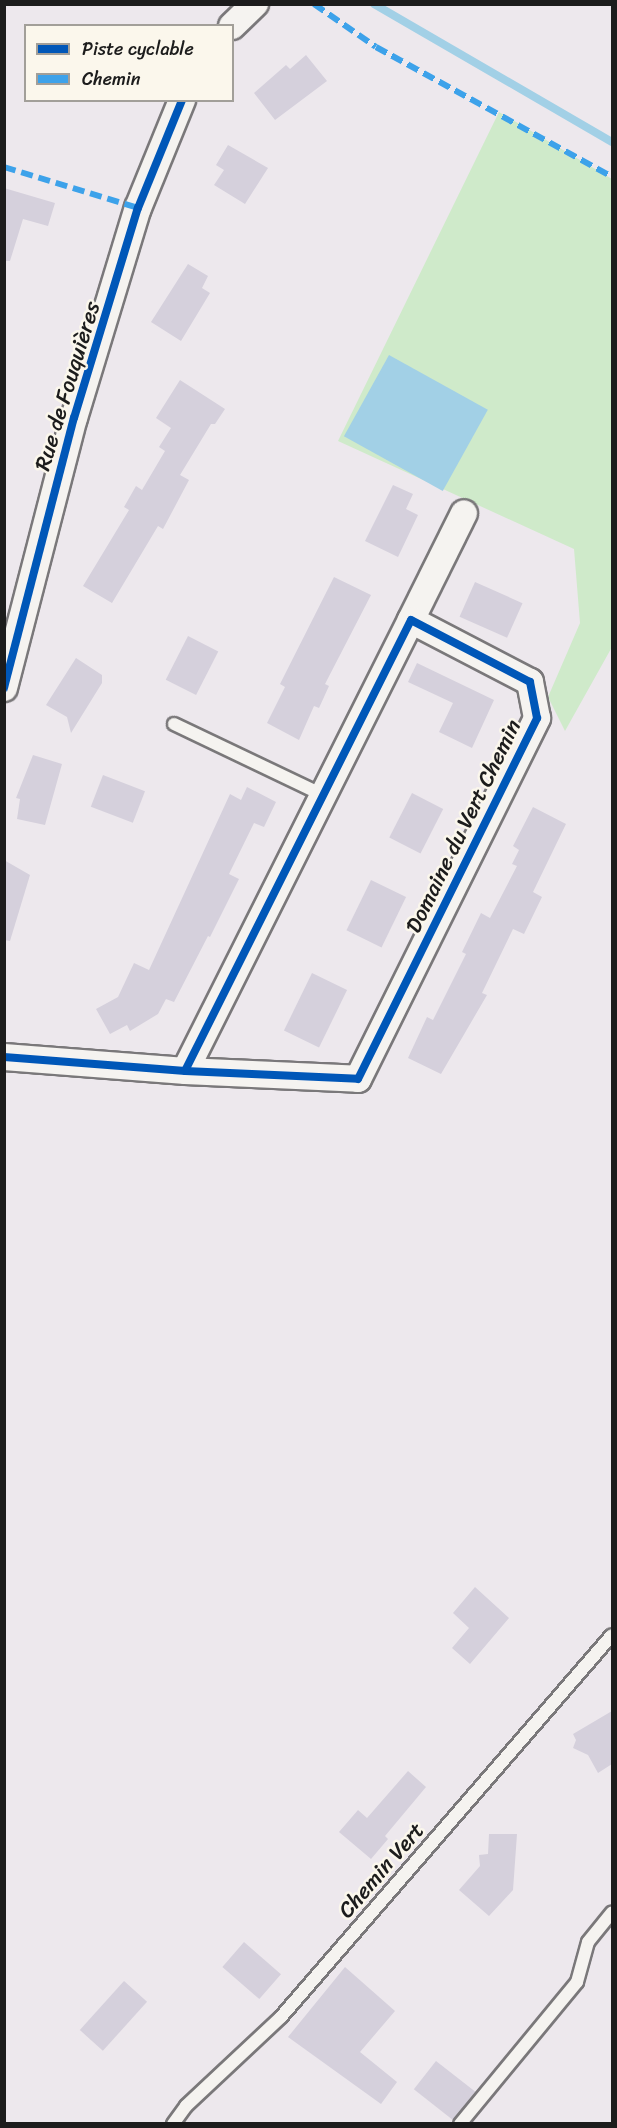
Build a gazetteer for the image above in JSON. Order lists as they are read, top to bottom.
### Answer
{
  "streets": {
    "street": ["Rue de Fouquières", "Domaine du Vert Chemin"],
    "lane": ["Chemin Vert"]
  },
  "legend": ["Piste cyclable", "Chemin"]
}
